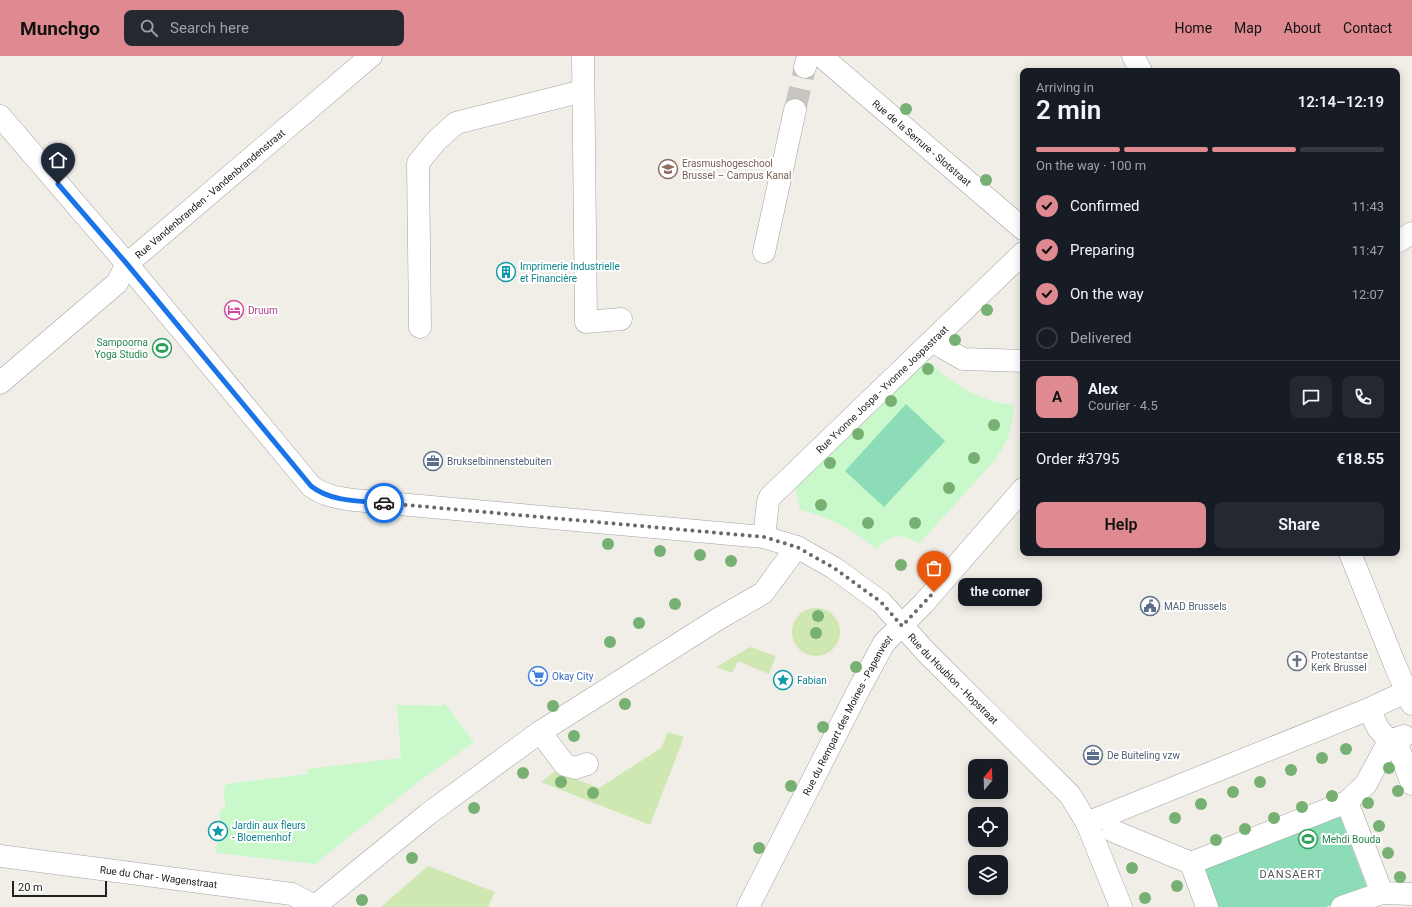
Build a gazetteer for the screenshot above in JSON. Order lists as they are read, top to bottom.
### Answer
{
  "streets": {
    "street": [
      "Rue de la Serrure - Slotstraat",
      "Rue Vandenbranden - Vandenbrandenstraat",
      "Rue Yvonne Jospa - Yvonne Jospastraat",
      "Rue du Houblon - Hopstraat",
      "Rue du Rempart des Moines - Papenvest",
      "Rue du Char - Wagenstraat"
    ]
  },
  "crossings": [
    ["Rue Vandenbranden - Vandenbrandenstraat", "Rue du Houblon - Hopstraat"],
    ["Rue Yvonne Jospa - Yvonne Jospastraat", "Rue du Houblon - Hopstraat"],
    ["Rue du Houblon - Hopstraat", "Rue du Rempart des Moines - Papenvest"]
  ],
  "districts": ["DANSAERT"],
  "places": {
    "school or university": ["Erasmushogeschool Brussel – Campus Kanal"],
    "building": ["Imprimerie Industrielle et Financière"],
    "hotel": ["Druum"],
    "sports": ["Sampoorna Yoga Studio", "Mehdi Bouda"],
    "office": ["Brukselbinnenstebuiten", "De Buiteling vzw"],
    "other": ["the corner"],
    "public building": ["MAD Brussels"],
    "church": ["Protestantse Kerk Brussel"],
    "supermarket": ["Okay City"],
    "place": ["Fabian", "Jardin aux fleurs - Bloemenhof"]
  },
  "scale_bar": "20 m",
  "north": "top",
  "page": {
    "header": "Munchgo",
    "search": "Search here",
    "nav": [
      "Home",
      "Map",
      "About",
      "Contact"
    ],
    "heading": ["2 min", "Arriving in", "12:14–12:19"],
    "panel": [
      "Alex",
      "Courier · 4.5",
      "Order #3795",
      "€18.55"
    ],
    "bar": "On the way · 100 m",
    "list": [
      ["Confirmed", "11:43"],
      ["Preparing", "11:47"],
      ["On the way", "12:07"],
      "Delivered"
    ],
    "round": "A",
    "buttons": ["Help", "Share"],
    "bubble": "the corner",
    "scale": "20 m"
  }
}
